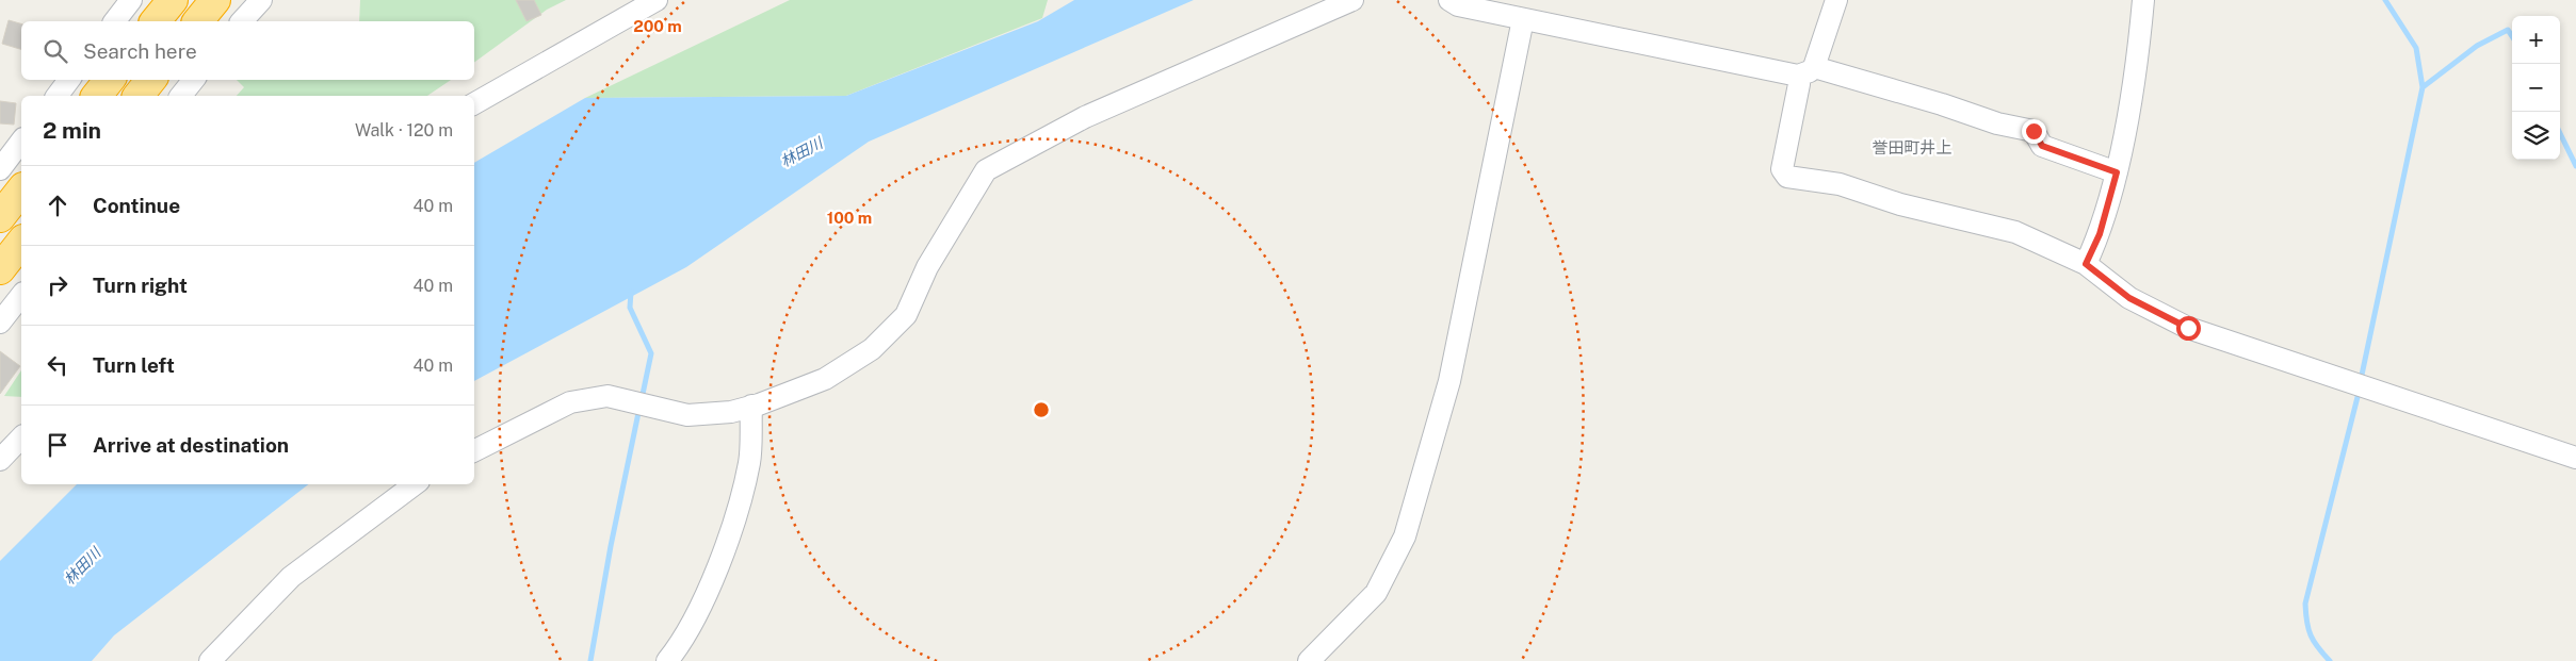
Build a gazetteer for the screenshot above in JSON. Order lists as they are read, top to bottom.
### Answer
{
  "districts": ["誉田町井上"],
  "water": ["林田川"],
  "page": {
    "map_buttons": ["+", "−"],
    "search": "Search here",
    "heading": ["2 min", "Walk · 120 m"],
    "list": [
      ["Continue", "40 m"],
      ["Turn right", "40 m"],
      ["Turn left", "40 m"],
      "Arrive at destination"
    ]
  },
  "rings": ["200 m", "100 m"]
}
